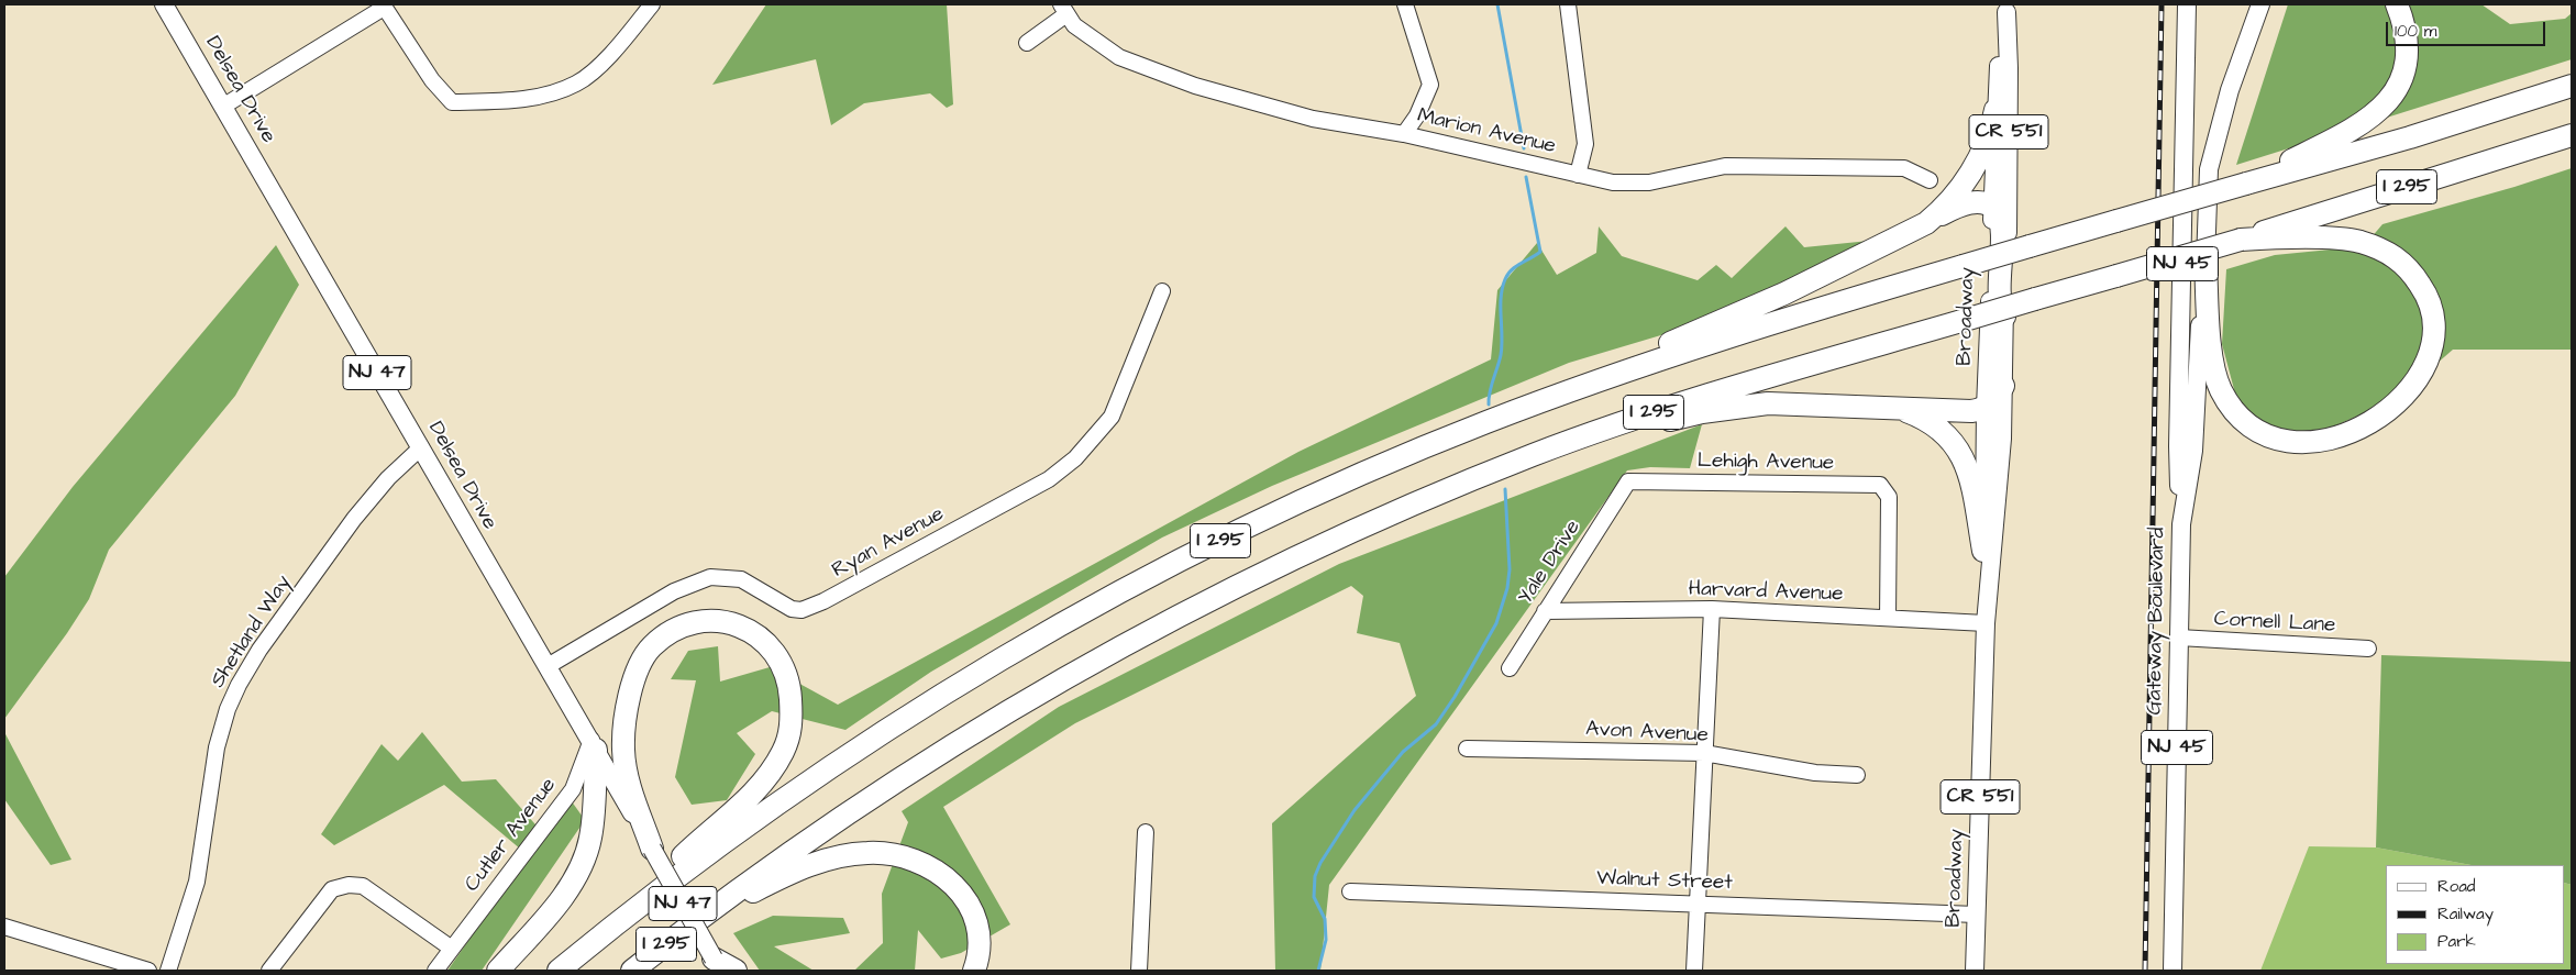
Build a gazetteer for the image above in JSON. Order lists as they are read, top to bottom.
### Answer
{
  "streets": {
    "highway": ["I 295"],
    "main road": [
      "Delsea Drive",
      "CR 551",
      "NJ 45",
      "Broadway",
      "NJ 47",
      "Gateway Boulevard"
    ],
    "street": [
      "Marion Avenue",
      "Lehigh Avenue",
      "Ryan Avenue",
      "Yale Drive",
      "Harvard Avenue",
      "Cornell Lane",
      "Shetland Way",
      "Avon Avenue",
      "Cutler Avenue",
      "Walnut Street"
    ]
  },
  "crossings": [
    ["Delsea Drive", "Ryan Avenue"],
    ["Delsea Drive", "Shetland Way"],
    ["Delsea Drive", "Cutler Avenue"],
    ["NJ 45", "Gateway Boulevard"],
    ["Broadway", "Harvard Avenue"],
    ["Broadway", "Walnut Street"],
    ["Lehigh Avenue", "Yale Drive"],
    ["Lehigh Avenue", "Harvard Avenue"],
    ["Yale Drive", "Harvard Avenue"],
    ["Gateway Boulevard", "Cornell Lane"]
  ],
  "legend": ["Road", "Railway", "Park"],
  "scale_bar": "100 m"
}
